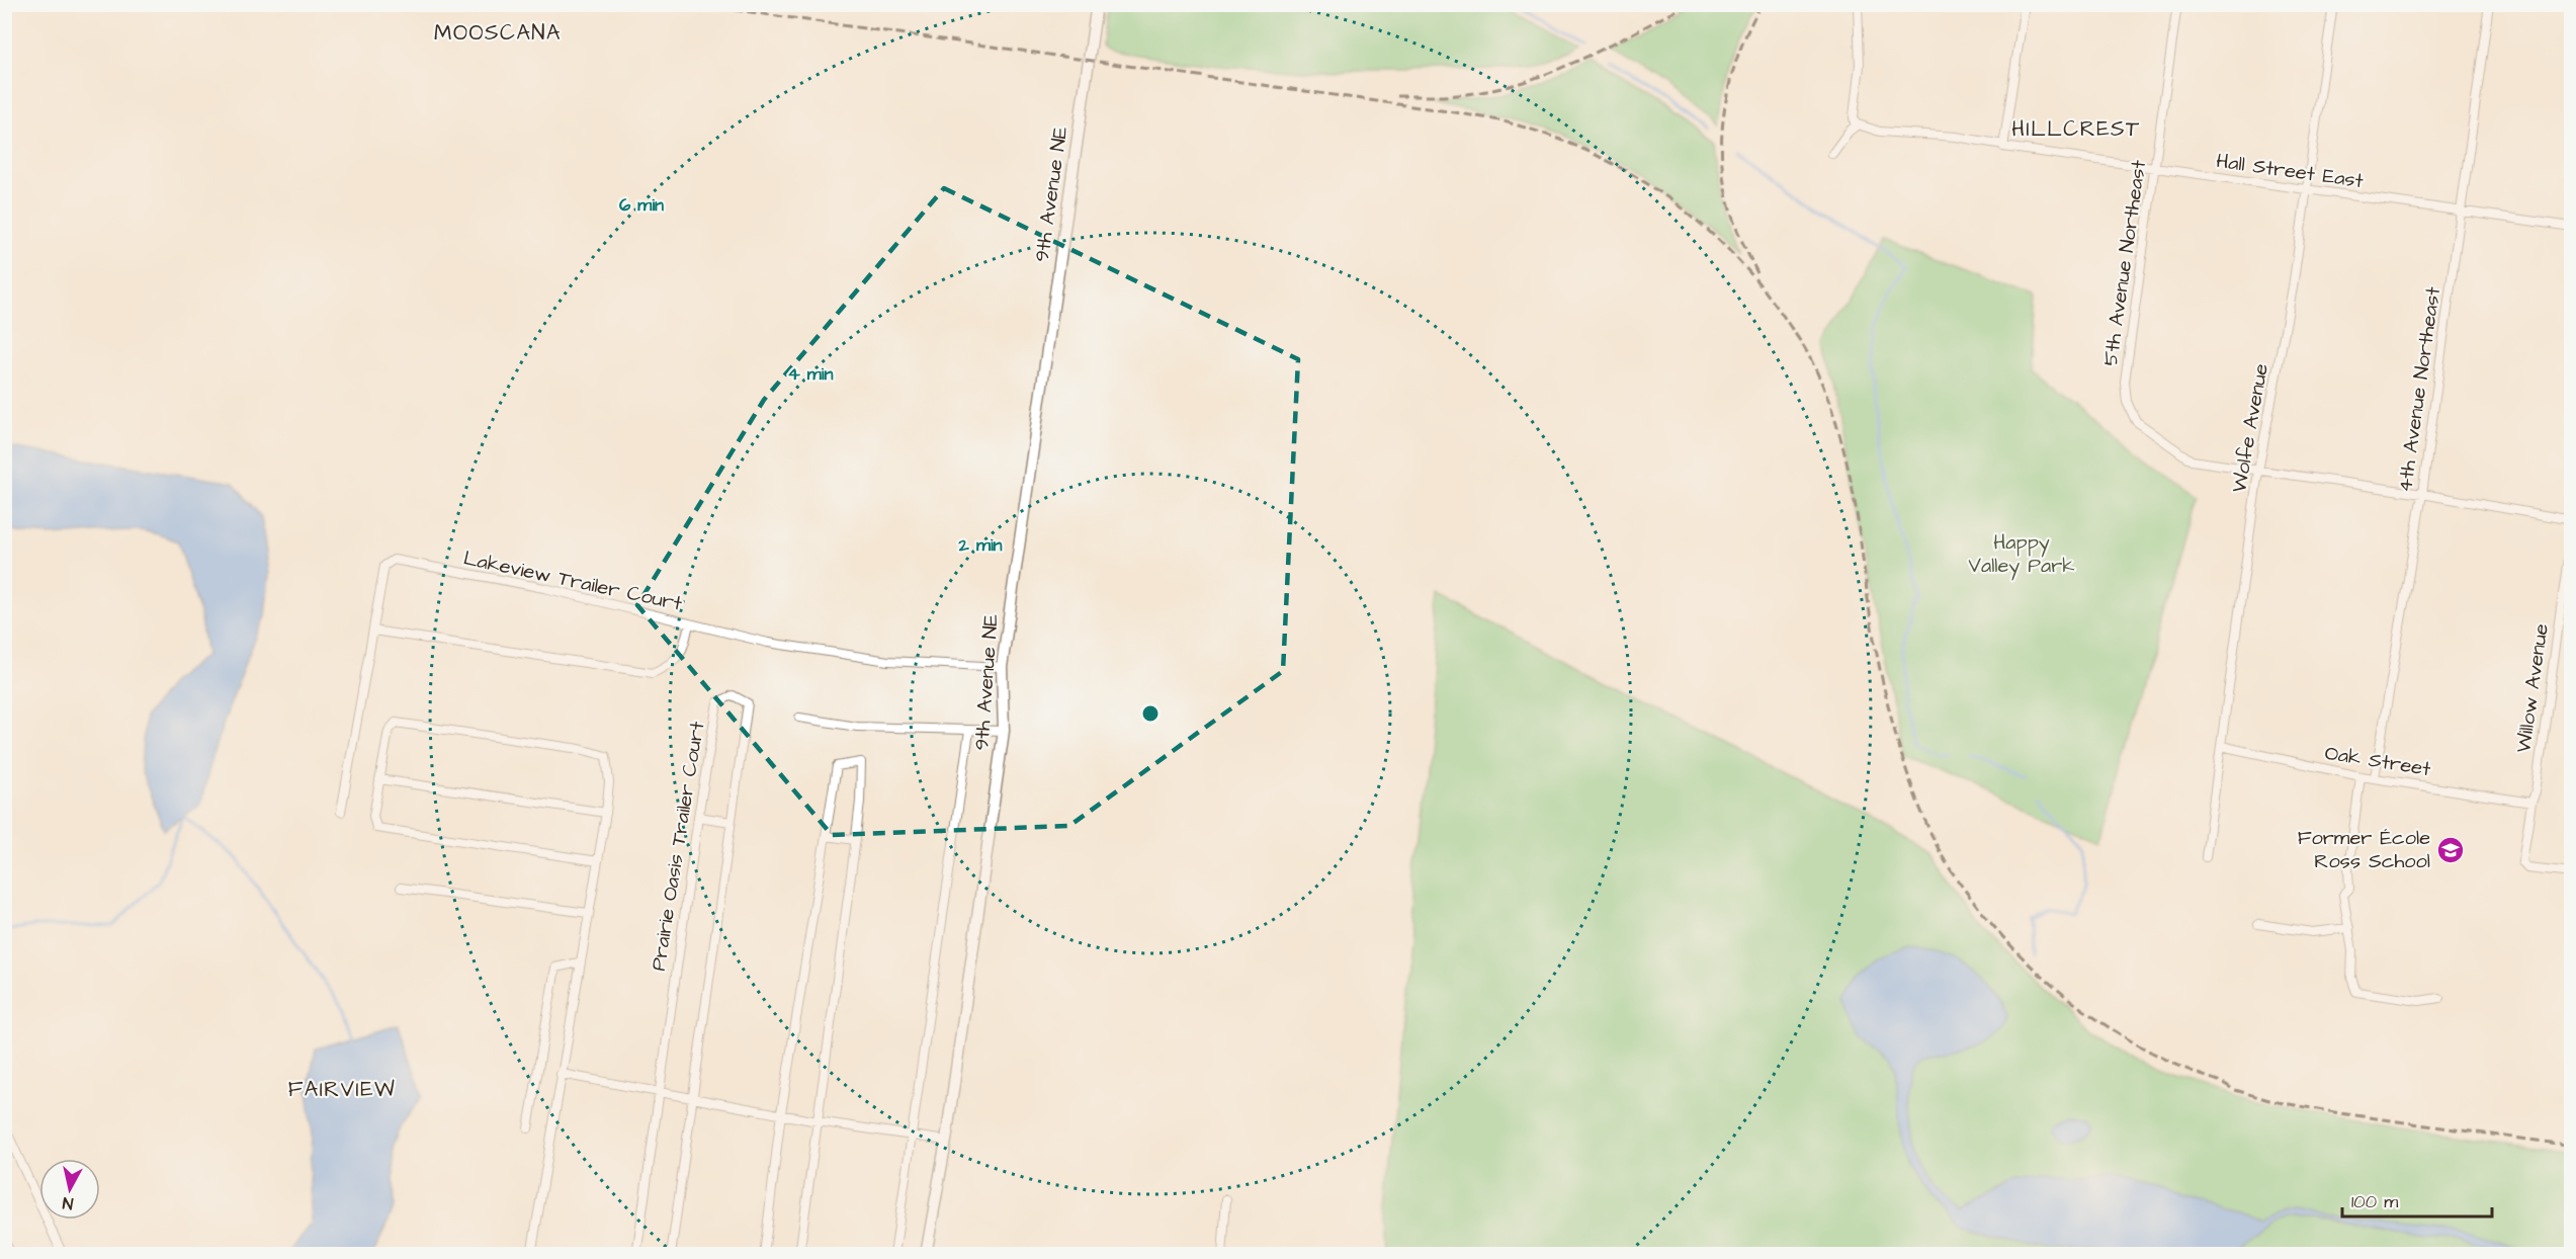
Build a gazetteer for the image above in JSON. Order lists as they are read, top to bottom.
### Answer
{
  "streets": {
    "street": [
      "Hall Street East",
      "9th Avenue NE",
      "5th Avenue Northeast",
      "4th Avenue Northeast",
      "Wolfe Avenue",
      "Lakeview Trailer Court",
      "Willow Avenue",
      "Oak Street",
      "Prairie Oasis Trailer Court"
    ]
  },
  "crossings": [
    ["Hall Street East", "5th Avenue Northeast"],
    ["Hall Street East", "4th Avenue Northeast"],
    ["Hall Street East", "Wolfe Avenue"],
    ["9th Avenue NE", "Lakeview Trailer Court"],
    ["5th Avenue Northeast", "Wolfe Avenue"],
    ["4th Avenue Northeast", "Oak Street"],
    ["Wolfe Avenue", "Oak Street"],
    ["Willow Avenue", "Oak Street"]
  ],
  "districts": ["MOOSCANA", "HILLCREST", "FAIRVIEW"],
  "parks": ["Happy Valley Park"],
  "places": {
    "school or university": ["Former École Ross School"]
  },
  "scale_bar": "100 m",
  "north": "bottom",
  "rings": ["6 min", "4 min", "2 min"]
}
